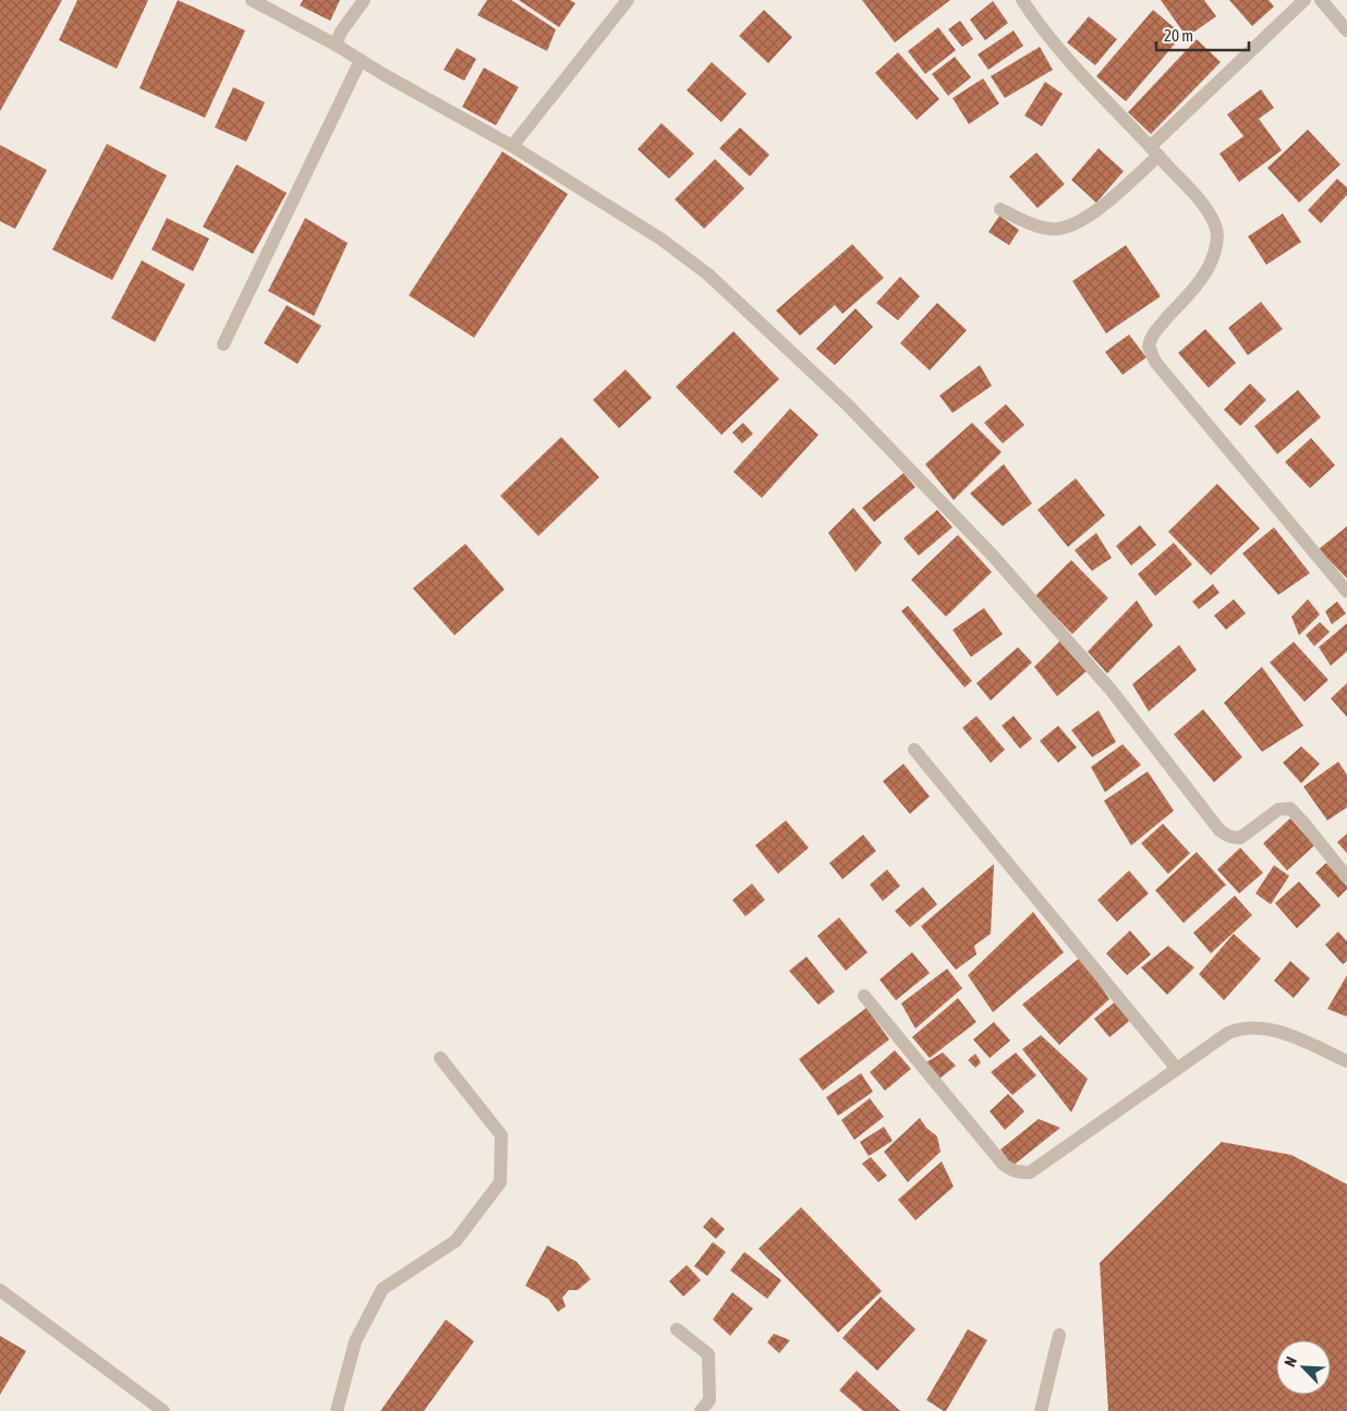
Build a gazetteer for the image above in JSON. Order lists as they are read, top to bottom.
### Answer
{
  "scale_bar": "20 m",
  "north": "top left"
}
